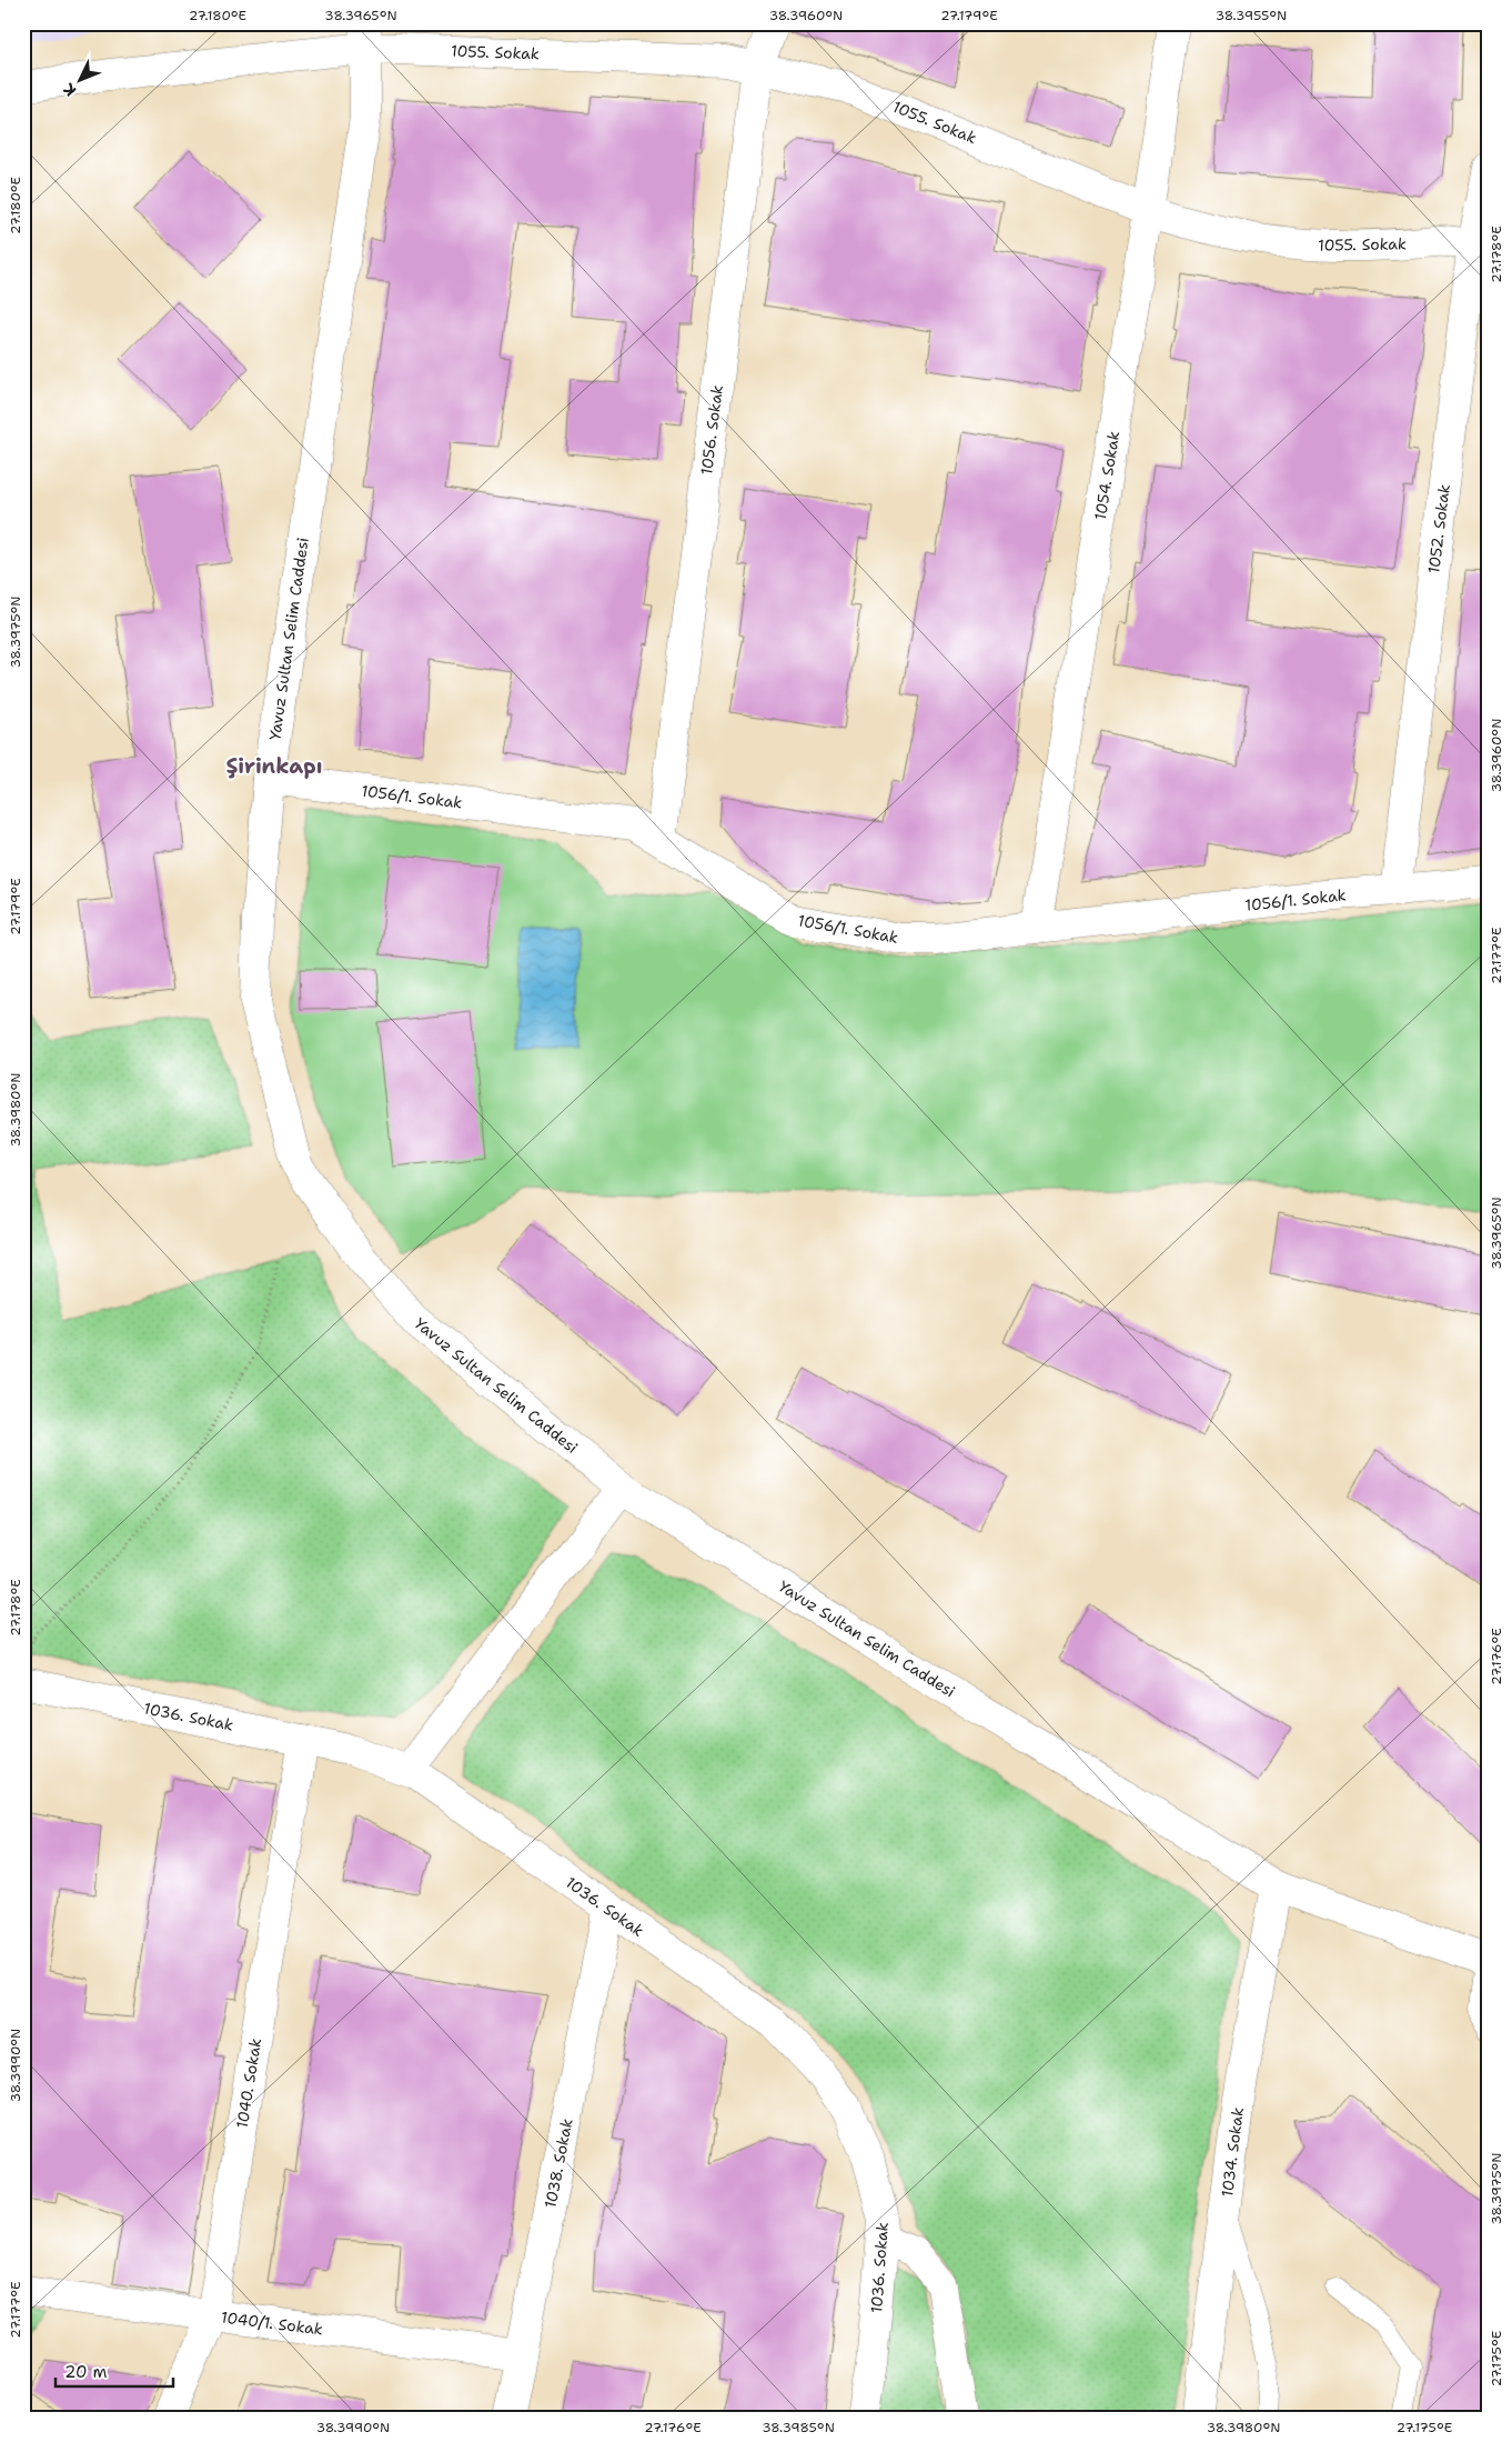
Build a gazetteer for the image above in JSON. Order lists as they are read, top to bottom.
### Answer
{
  "streets": {
    "street": [
      "1055. Sokak",
      "1056. Sokak",
      "1054. Sokak",
      "1052. Sokak",
      "Yavuz Sultan Selim Caddesi",
      "1056/1. Sokak",
      "1036. Sokak",
      "1040. Sokak",
      "1034. Sokak",
      "1038. Sokak",
      "1040/1. Sokak"
    ]
  },
  "crossings": [
    ["1055. Sokak", "1056. Sokak"],
    ["1055. Sokak", "1054. Sokak"],
    ["1055. Sokak", "1052. Sokak"],
    ["1055. Sokak", "Yavuz Sultan Selim Caddesi"],
    ["1056. Sokak", "1056/1. Sokak"],
    ["1054. Sokak", "1056/1. Sokak"],
    ["1052. Sokak", "1056/1. Sokak"],
    ["Yavuz Sultan Selim Caddesi", "1056/1. Sokak"],
    ["Yavuz Sultan Selim Caddesi", "1034. Sokak"],
    ["1036. Sokak", "1040. Sokak"],
    ["1036. Sokak", "1038. Sokak"],
    ["1040. Sokak", "1040/1. Sokak"],
    ["1038. Sokak", "1040/1. Sokak"]
  ],
  "districts": ["Şirinkapı"],
  "scale_bar": "20 m",
  "north": "bottom left",
  "coordinates": [
    "27.180°E",
    "38.3965°N",
    "38.3960°N",
    "27.179°E",
    "38.3955°N",
    "27.178°E",
    "38.3975°N",
    "27.177°E",
    "38.3980°N",
    "27.176°E",
    "38.3990°N",
    "27.175°E",
    "38.3985°N"
  ]
}
